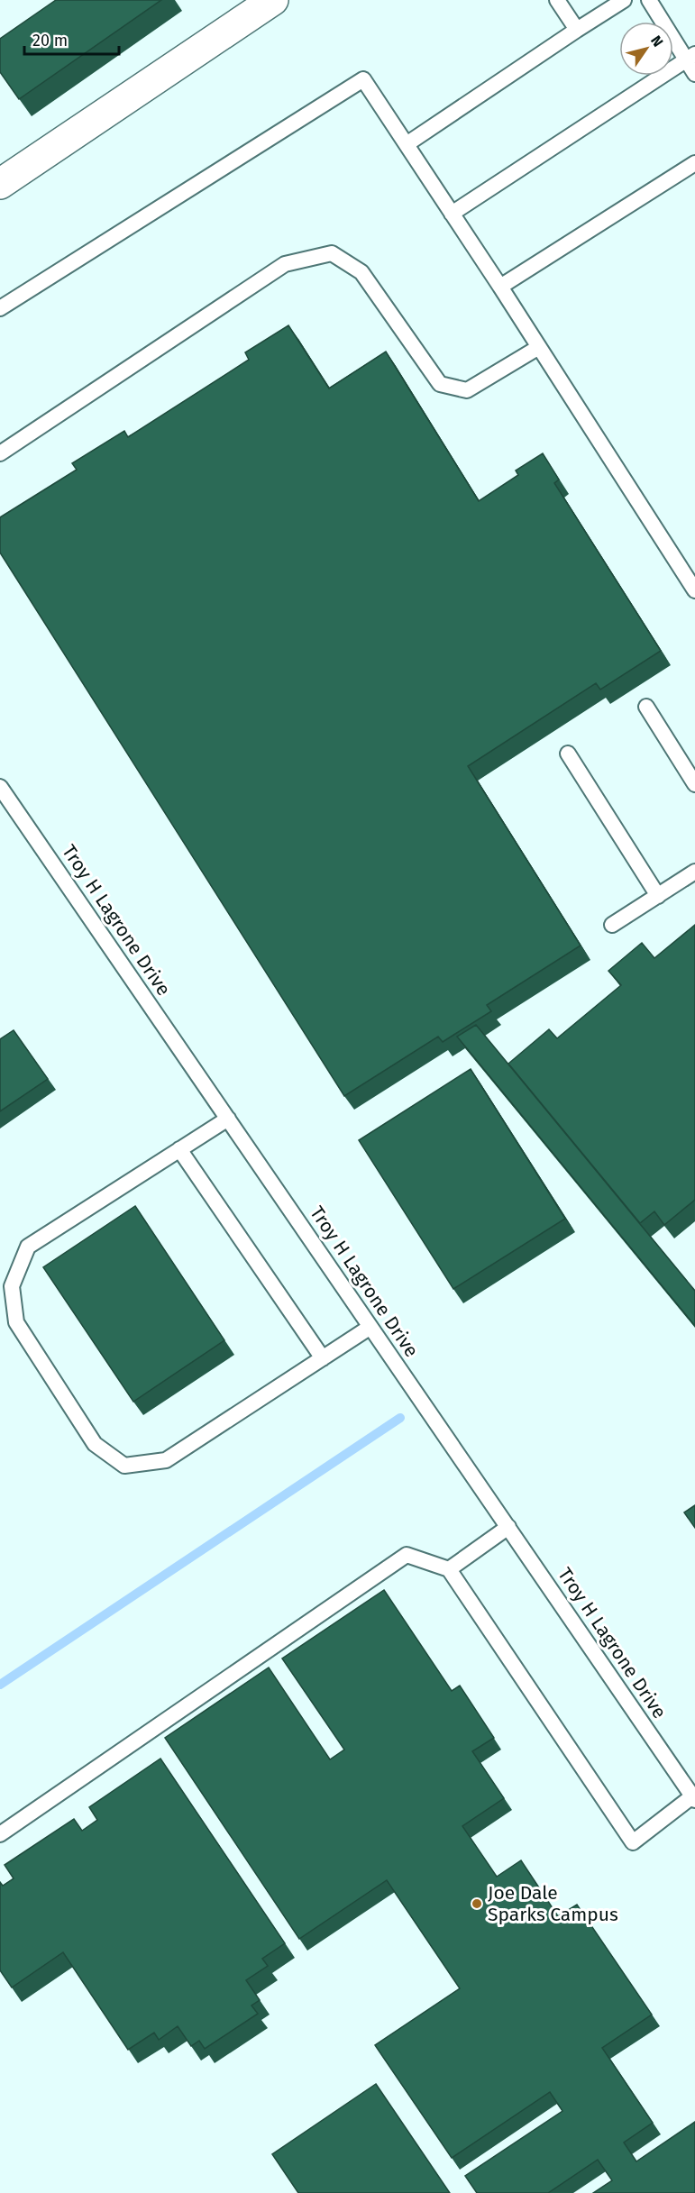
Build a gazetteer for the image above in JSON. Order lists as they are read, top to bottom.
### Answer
{
  "streets": {
    "lane": ["Troy H Lagrone Drive"]
  },
  "places": ["Joe Dale Sparks Campus"],
  "scale_bar": "20 m",
  "north": "top right"
}
